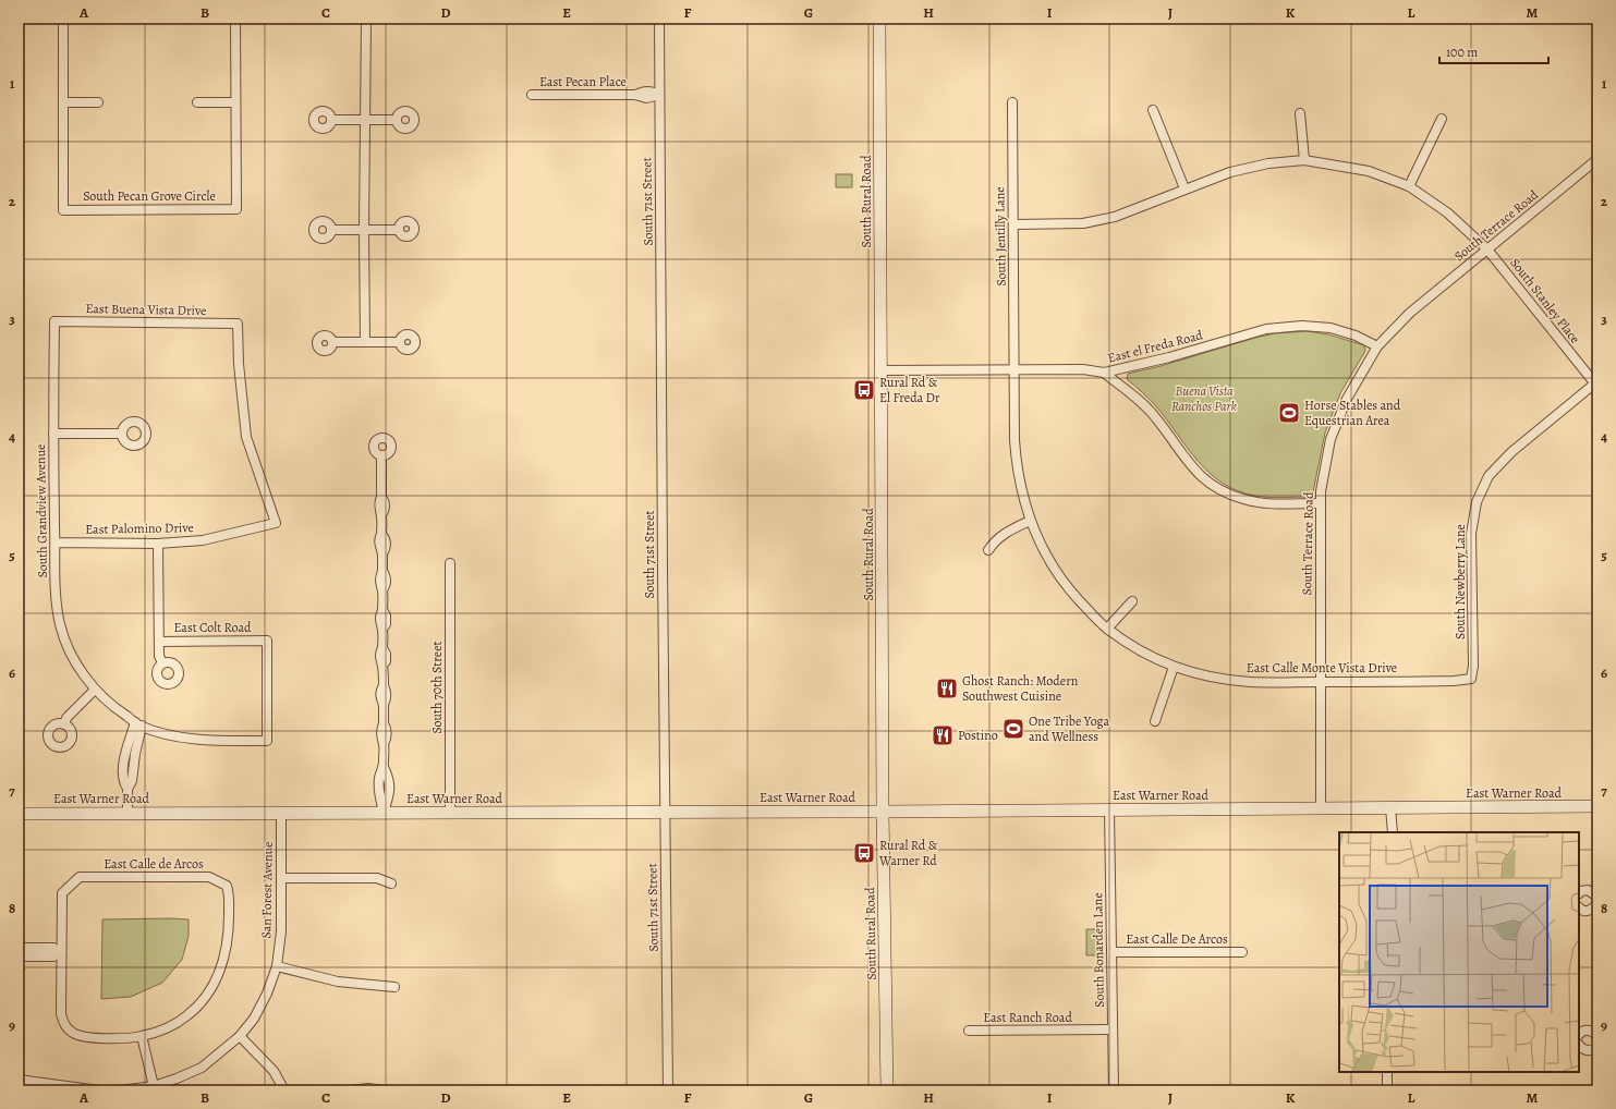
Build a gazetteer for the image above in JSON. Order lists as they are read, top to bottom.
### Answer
{
  "streets": {
    "main road": ["South Rural Road", "East Warner Road"],
    "street": [
      "East Pecan Place",
      "South Pecan Grove Circle",
      "South 71st Street",
      "South Terrace Road",
      "South Jentilly Lane",
      "South Stanley Place",
      "East Buena Vista Drive",
      "East el Freda Road",
      "South Grandview Avenue",
      "East Palomino Drive",
      "South Newberry Lane",
      "East Colt Road",
      "East Calle Monte Vista Drive",
      "South 70th Street",
      "East Calle de Arcos",
      "San Forest Avenue",
      "East Calle De Arcos",
      "South Bonarden Lane",
      "East Ranch Road"
    ]
  },
  "crossings": [
    ["East Pecan Place", "South 71st Street"],
    ["South 71st Street", "East Warner Road"],
    ["South Rural Road", "East el Freda Road"],
    ["South Rural Road", "East Warner Road"],
    ["South Terrace Road", "South Stanley Place"],
    ["South Terrace Road", "East el Freda Road"],
    ["South Terrace Road", "East Calle Monte Vista Drive"],
    ["South Terrace Road", "East Warner Road"],
    ["South Jentilly Lane", "East el Freda Road"],
    ["South Jentilly Lane", "East Calle Monte Vista Drive"],
    ["South Stanley Place", "South Newberry Lane"],
    ["East Buena Vista Drive", "South Grandview Avenue"],
    ["East Buena Vista Drive", "East Palomino Drive"],
    ["East el Freda Road", "East Calle Monte Vista Drive"],
    ["South Grandview Avenue", "East Palomino Drive"],
    ["South Grandview Avenue", "East Colt Road"],
    ["South Newberry Lane", "East Calle Monte Vista Drive"],
    ["South 70th Street", "East Warner Road"],
    ["East Warner Road", "San Forest Avenue"],
    ["East Warner Road", "South Bonarden Lane"],
    ["East Calle De Arcos", "South Bonarden Lane"],
    ["South Bonarden Lane", "East Ranch Road"]
  ],
  "parks": ["Buena Vista Ranchos Park"],
  "places": {
    "bus stop": ["Rural Rd & El Freda Dr", "Rural Rd & Warner Rd"],
    "sports": ["Horse Stables and Equestrian Area", "One Tribe Yoga and Wellness"],
    "restaurant": ["Ghost Ranch: Modern Southwest Cuisine", "Postino"]
  },
  "scale_bar": "100 m",
  "grid": {
    "columns": [
      "A",
      "B",
      "C",
      "D",
      "E",
      "F",
      "G",
      "H",
      "I",
      "J",
      "K",
      "L",
      "M"
    ],
    "rows": [
      "1",
      "2",
      "3",
      "4",
      "5",
      "6",
      "7",
      "8",
      "9"
    ]
  }
}
